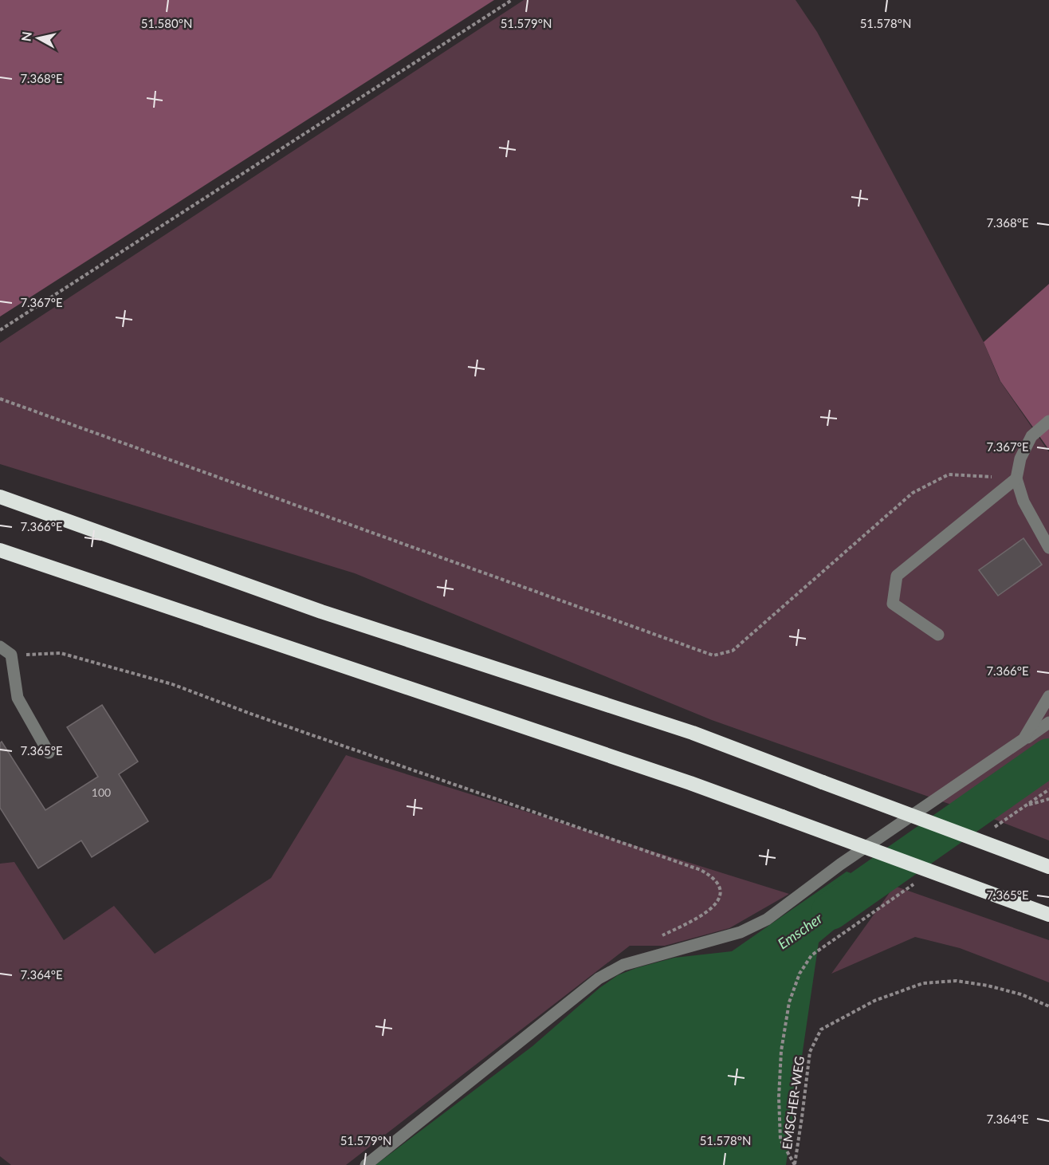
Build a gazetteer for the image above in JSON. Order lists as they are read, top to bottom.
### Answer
{
  "streets": {
    "path": ["EMSCHER-WEG"]
  },
  "water": ["Emscher"],
  "house_numbers": ["100"],
  "north": "left",
  "coordinates": [
    "51.580°N",
    "51.579°N",
    "51.578°N",
    "7.368°E",
    "7.367°E",
    "7.366°E",
    "7.365°E",
    "7.364°E"
  ]
}
